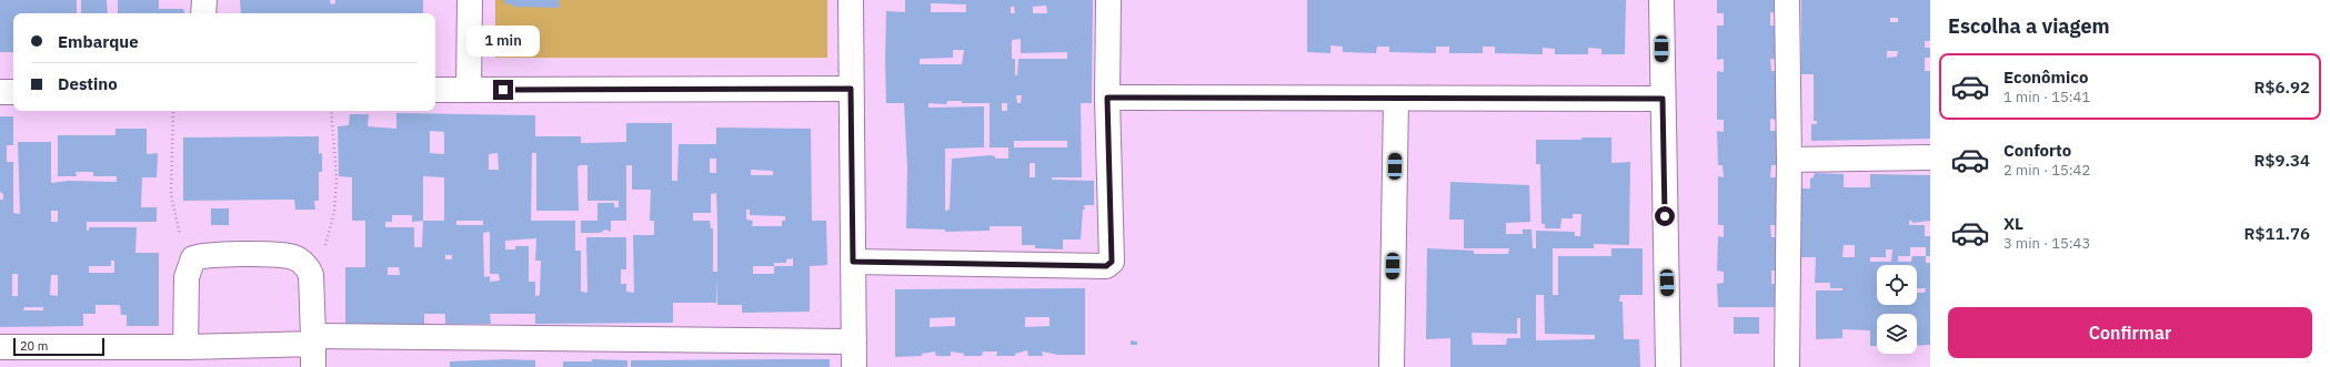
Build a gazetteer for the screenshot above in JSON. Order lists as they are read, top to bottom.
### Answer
{
  "scale_bar": "20 m",
  "page": {
    "heading": "Escolha a viagem",
    "banner": ["Embarque", "Destino"],
    "bubble": "1 min",
    "list": [
      {
        "name": "Econômico",
        "note": "1 min · 15:41",
        "value": "R$6.92"
      },
      {
        "name": "Conforto",
        "note": "2 min · 15:42",
        "value": "R$9.34"
      },
      {
        "name": "XL",
        "note": "3 min · 15:43",
        "value": "R$11.76"
      }
    ],
    "buttons": "Confirmar",
    "scale": "20 m"
  }
}
